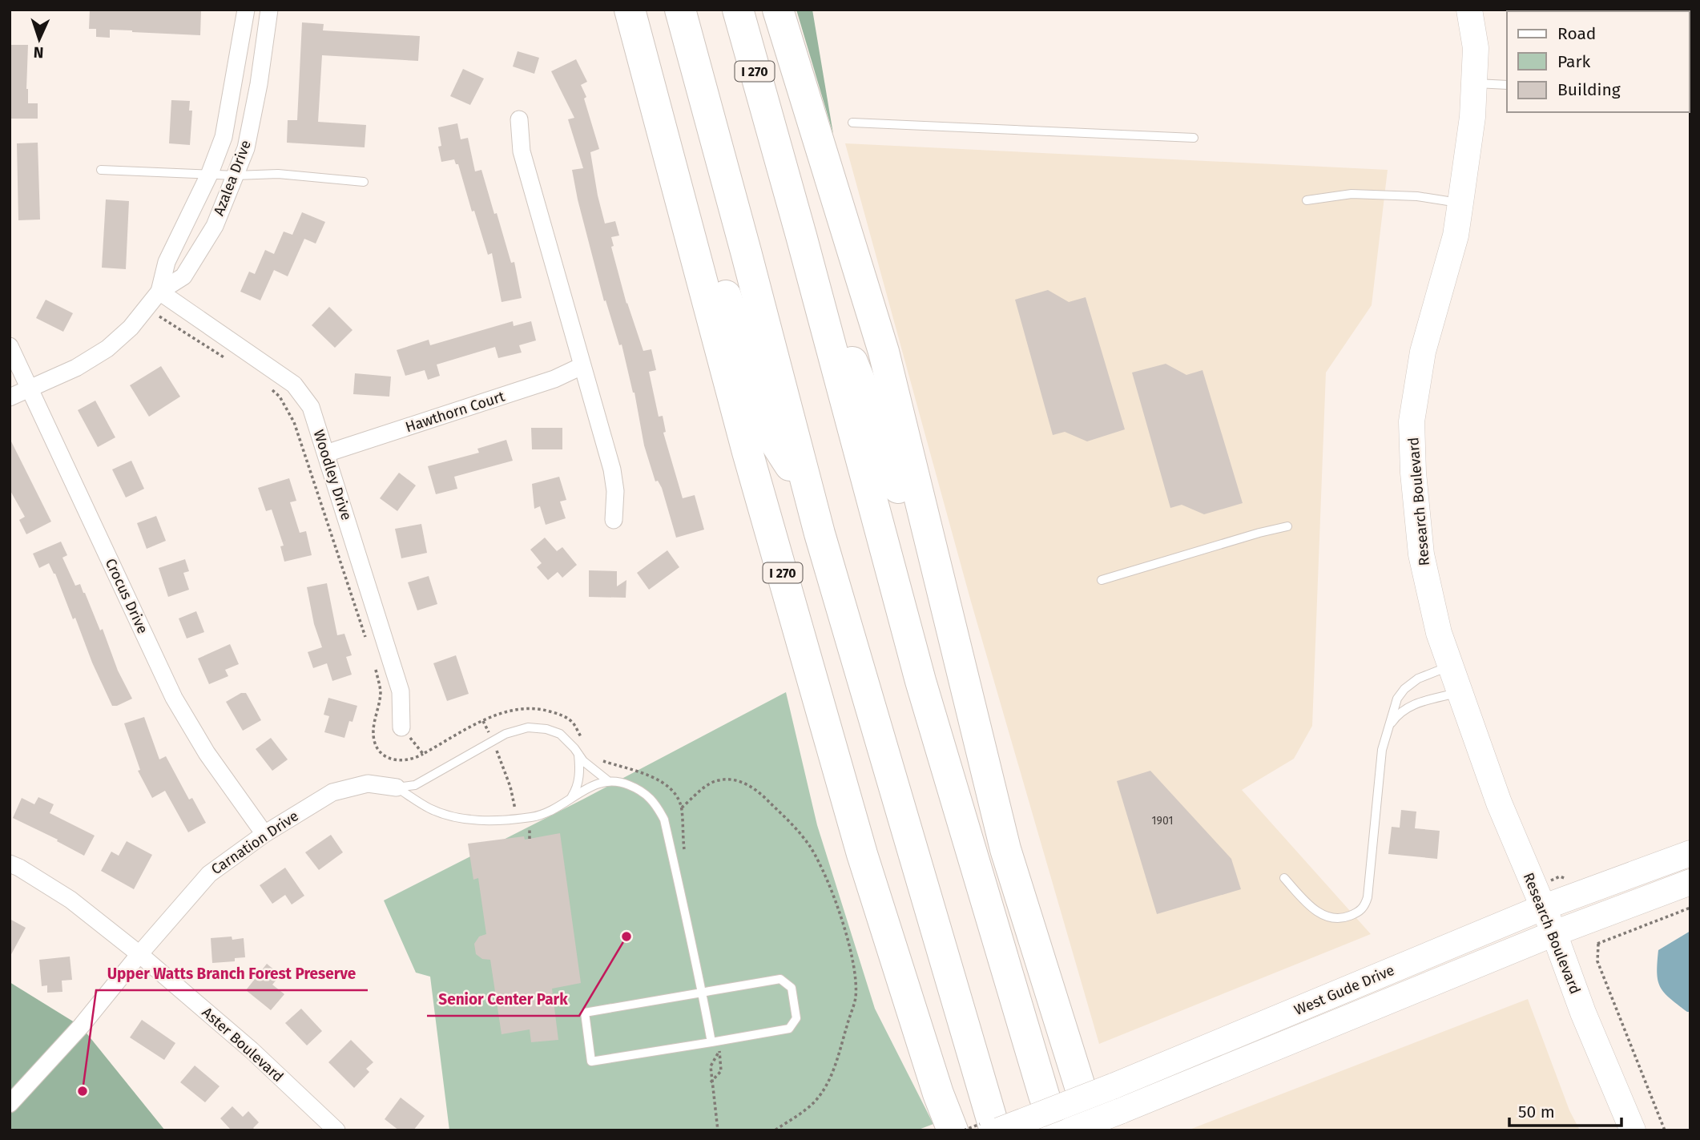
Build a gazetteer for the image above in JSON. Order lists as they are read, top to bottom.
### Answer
{
  "streets": {
    "highway": ["I 270"],
    "main road": ["Research Boulevard", "West Gude Drive"],
    "street": [
      "Azalea Drive",
      "Hawthorn Court",
      "Woodley Drive",
      "Crocus Drive",
      "Carnation Drive",
      "Aster Boulevard"
    ]
  },
  "crossings": [
    ["Azalea Drive", "Woodley Drive"],
    ["Azalea Drive", "Crocus Drive"],
    ["Hawthorn Court", "Woodley Drive"],
    ["Research Boulevard", "West Gude Drive"],
    ["Crocus Drive", "Carnation Drive"],
    ["Carnation Drive", "Aster Boulevard"]
  ],
  "places": ["Senior Center Park", "Upper Watts Branch Forest Preserve"],
  "house_numbers": ["1901"],
  "legend": ["Road", "Park", "Building"],
  "scale_bar": "50 m",
  "north": "bottom"
}
